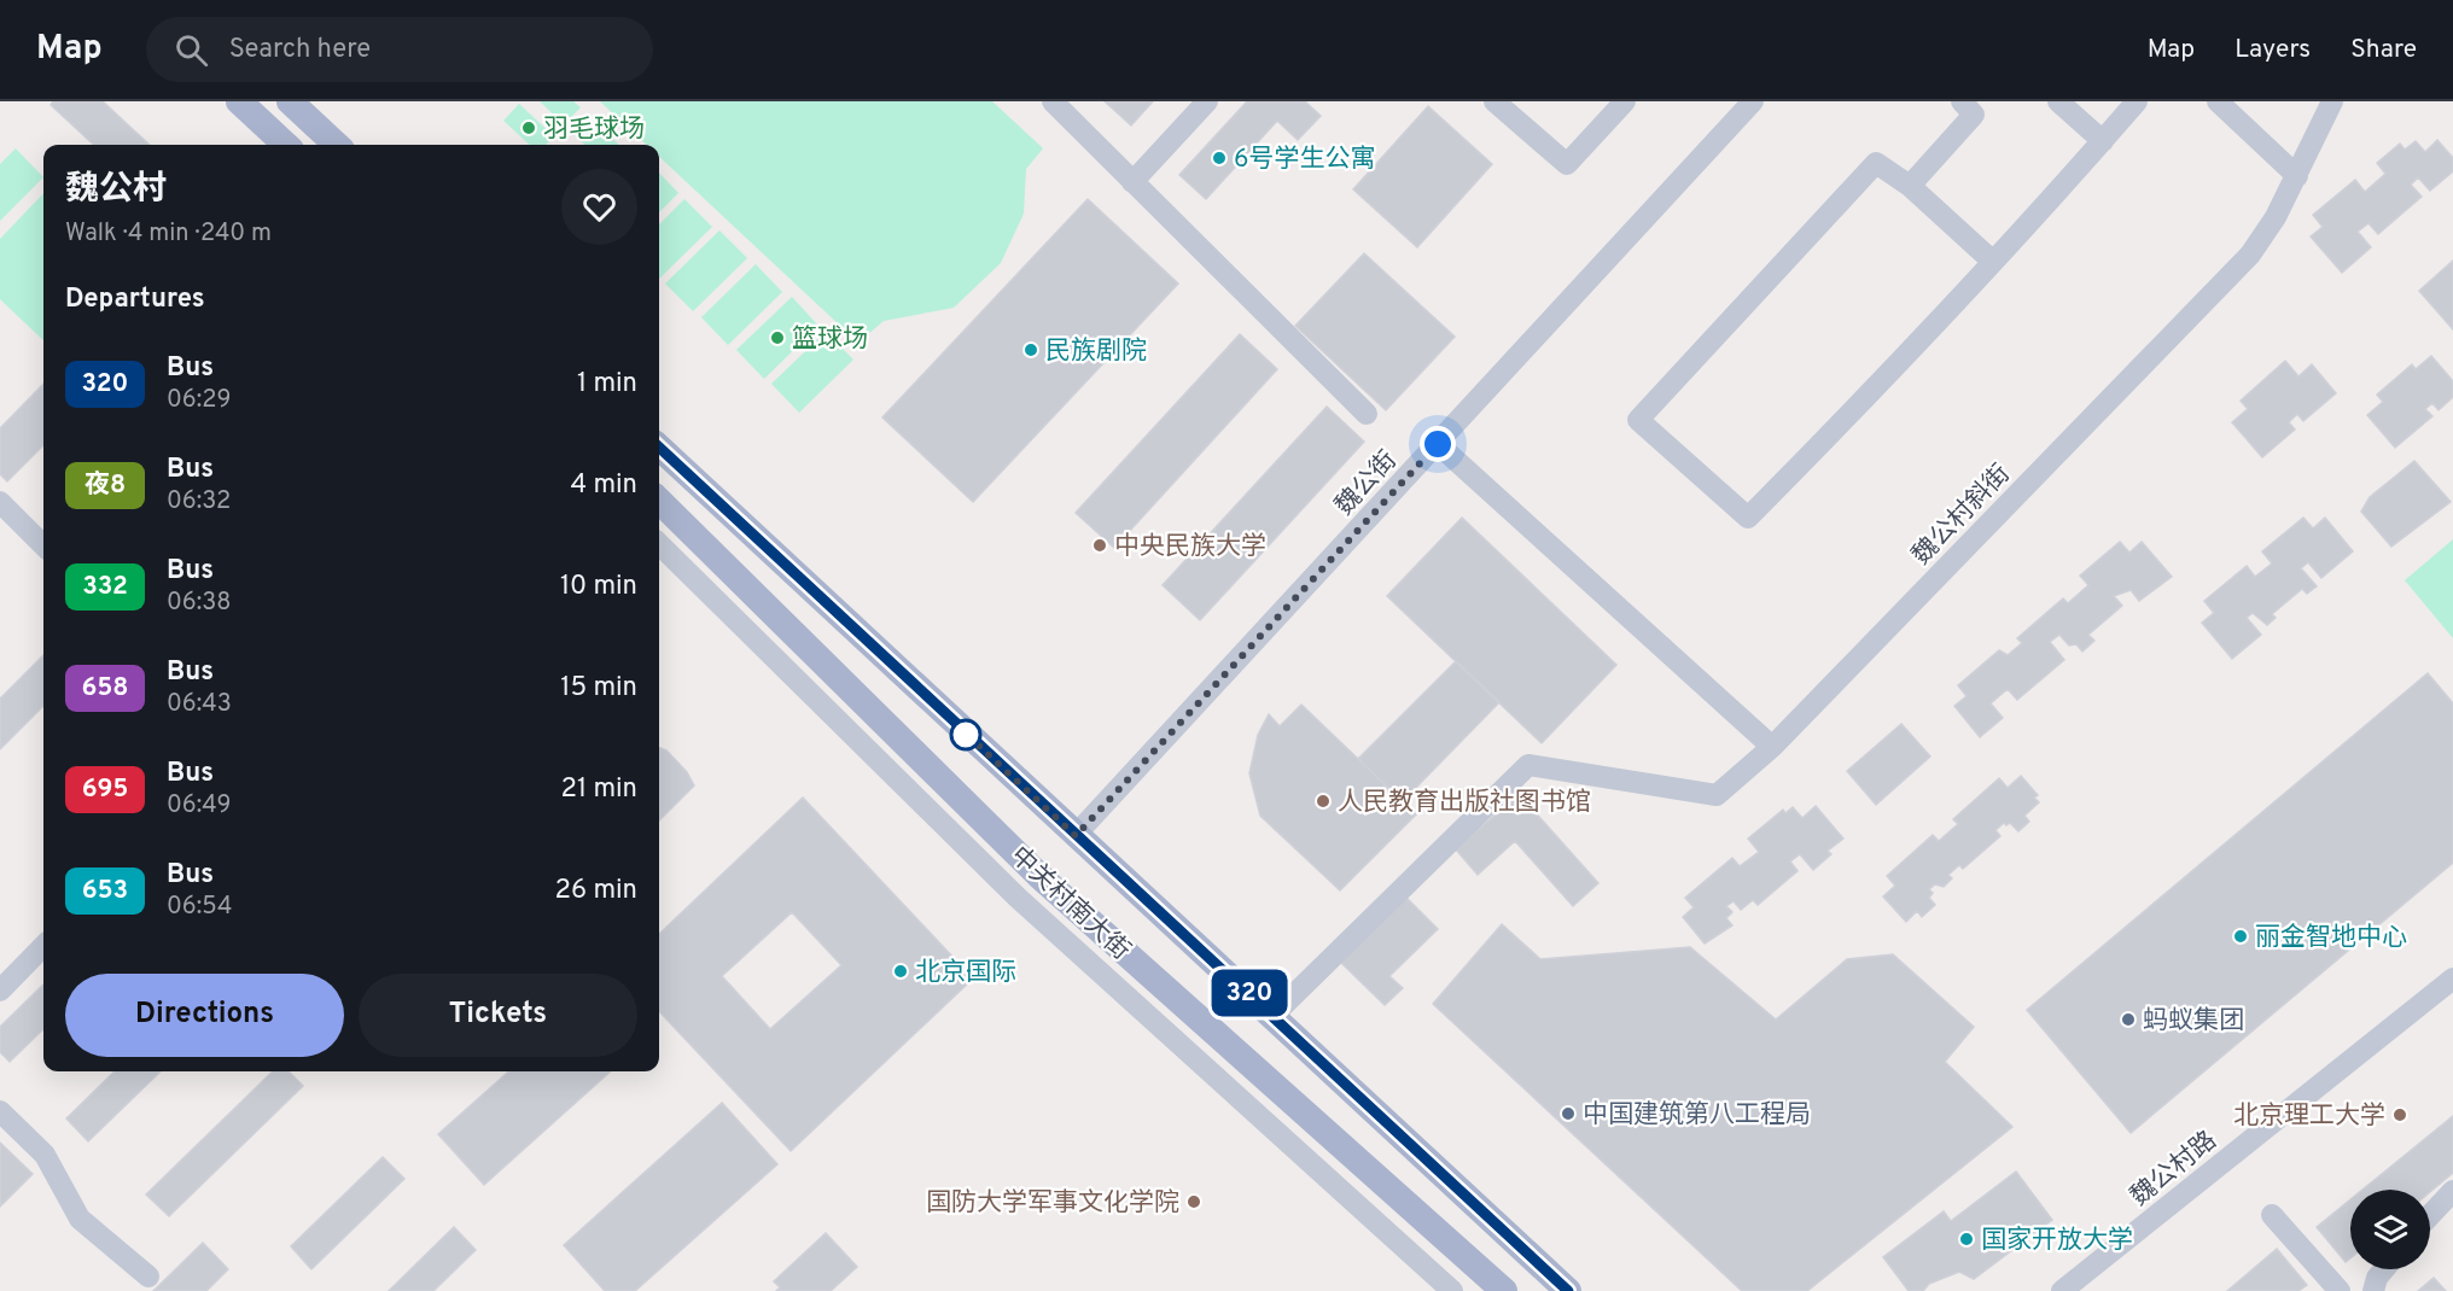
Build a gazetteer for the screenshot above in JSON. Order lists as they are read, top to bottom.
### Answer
{
  "streets": {
    "main road": ["中关村南大街"],
    "street": ["魏公街", "魏公村斜街", "魏公村路"]
  },
  "crossings": [
    ["魏公街", "中关村南大街"],
    ["魏公村斜街", "中关村南大街"]
  ],
  "places": [
    "羽毛球场",
    "6号学生公寓",
    "篮球场",
    "民族剧院",
    "中央民族大学",
    "人民教育出版社图书馆",
    "丽金智地中心",
    "北京·国际",
    "蚂蚁集团",
    "中国建筑第八工程局",
    "北京理工大学",
    "国防大学军事文化学院",
    "国家开放大学"
  ],
  "lines": ["bus line 320"],
  "page": {
    "header": "Map",
    "search": "Search here",
    "nav": ["Map", "Layers", "Share"],
    "on_map": "320",
    "heading": [
      ["魏公村", "Walk · 4 min · 240 m"],
      "Departures"
    ],
    "list": [
      {
        "mark": "320",
        "name": "Bus",
        "note": "06:29",
        "value": "1 min"
      },
      {
        "mark": "夜8",
        "name": "Bus",
        "note": "06:32",
        "value": "4 min"
      },
      {
        "mark": "332",
        "name": "Bus",
        "note": "06:38",
        "value": "10 min"
      },
      {
        "mark": "658",
        "name": "Bus",
        "note": "06:43",
        "value": "15 min"
      },
      {
        "mark": "695",
        "name": "Bus",
        "note": "06:49",
        "value": "21 min"
      },
      {
        "mark": "653",
        "name": "Bus",
        "note": "06:54",
        "value": "26 min"
      }
    ],
    "buttons": ["Directions", "Tickets"]
  }
}
